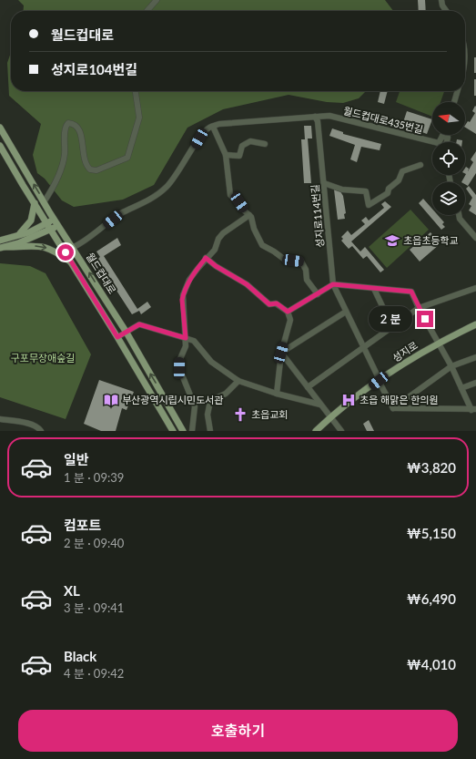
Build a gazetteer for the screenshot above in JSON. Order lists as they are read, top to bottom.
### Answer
{
  "streets": {
    "main road": ["월드컵대로", "성지로"],
    "street": ["월드컵대로435번길", "성지로114번길"]
  },
  "crossings": [
    ["월드컵대로435번길", "성지로114번길"],
    ["성지로114번길", "성지로"]
  ],
  "parks": ["구포무장애숲길"],
  "places": {
    "school or university": ["초읍초등학교"],
    "library": ["부산광역시립시민도서관"],
    "hospital": ["초읍 해맑은 한의원"],
    "church": ["초읍교회"]
  },
  "north": "left",
  "page": {
    "banner": ["월드컵대로", "성지로104번길"],
    "bubble": "2 분",
    "list": [
      {
        "name": "일반",
        "note": "1 분 · 09:39",
        "value": "₩3,820"
      },
      {
        "name": "컴포트",
        "note": "2 분 · 09:40",
        "value": "₩5,150"
      },
      {
        "name": "XL",
        "note": "3 분 · 09:41",
        "value": "₩6,490"
      },
      {
        "name": "Black",
        "note": "4 분 · 09:42",
        "value": "₩4,010"
      }
    ],
    "buttons": "호출하기"
  }
}
